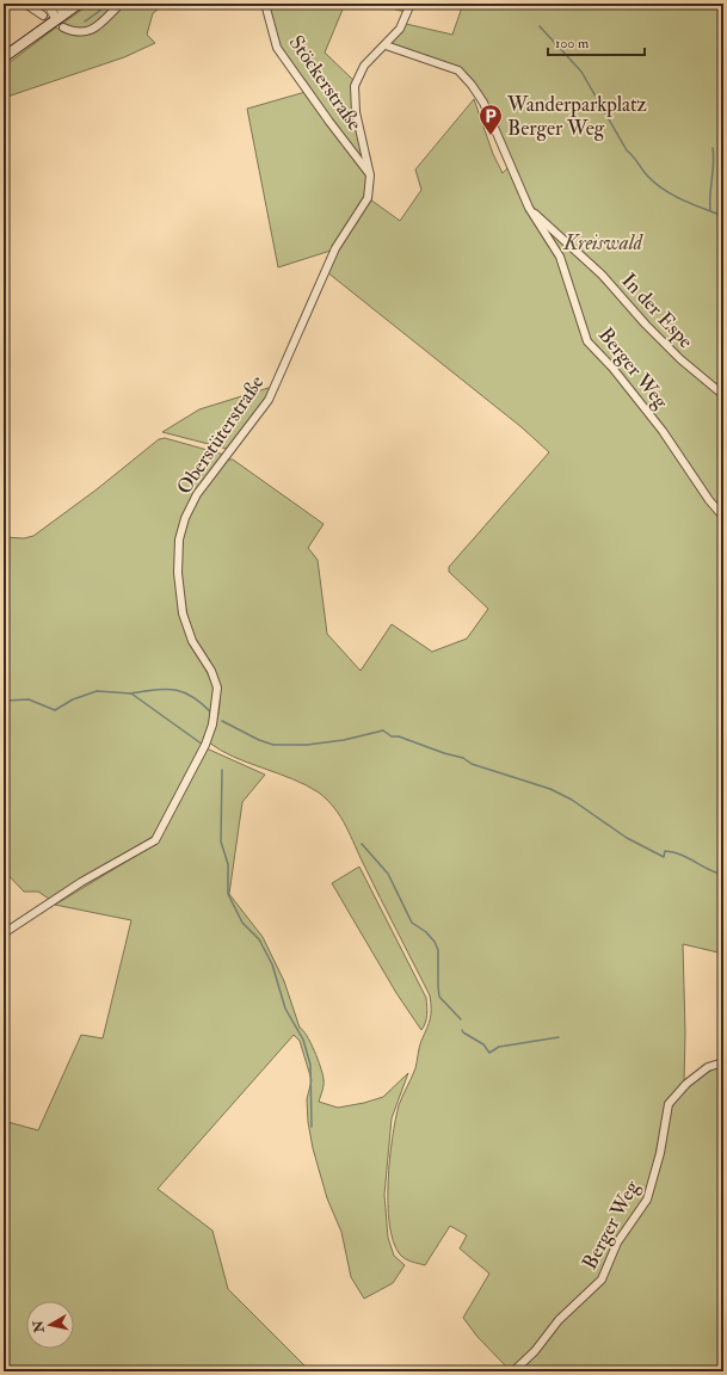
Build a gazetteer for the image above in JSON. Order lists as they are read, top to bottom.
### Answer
{
  "streets": {
    "street": [
      "Stöckerstraße",
      "In der Espe",
      "Berger Weg",
      "Oberstüterstraße"
    ]
  },
  "crossings": [
    ["Stöckerstraße", "Oberstüterstraße"],
    ["In der Espe", "Berger Weg"],
    ["Berger Weg", "Oberstüterstraße"]
  ],
  "parks": ["Kreiswald"],
  "places": {
    "parking": ["Wanderparkplatz Berger Weg"]
  },
  "scale_bar": "100 m",
  "north": "left"
}
